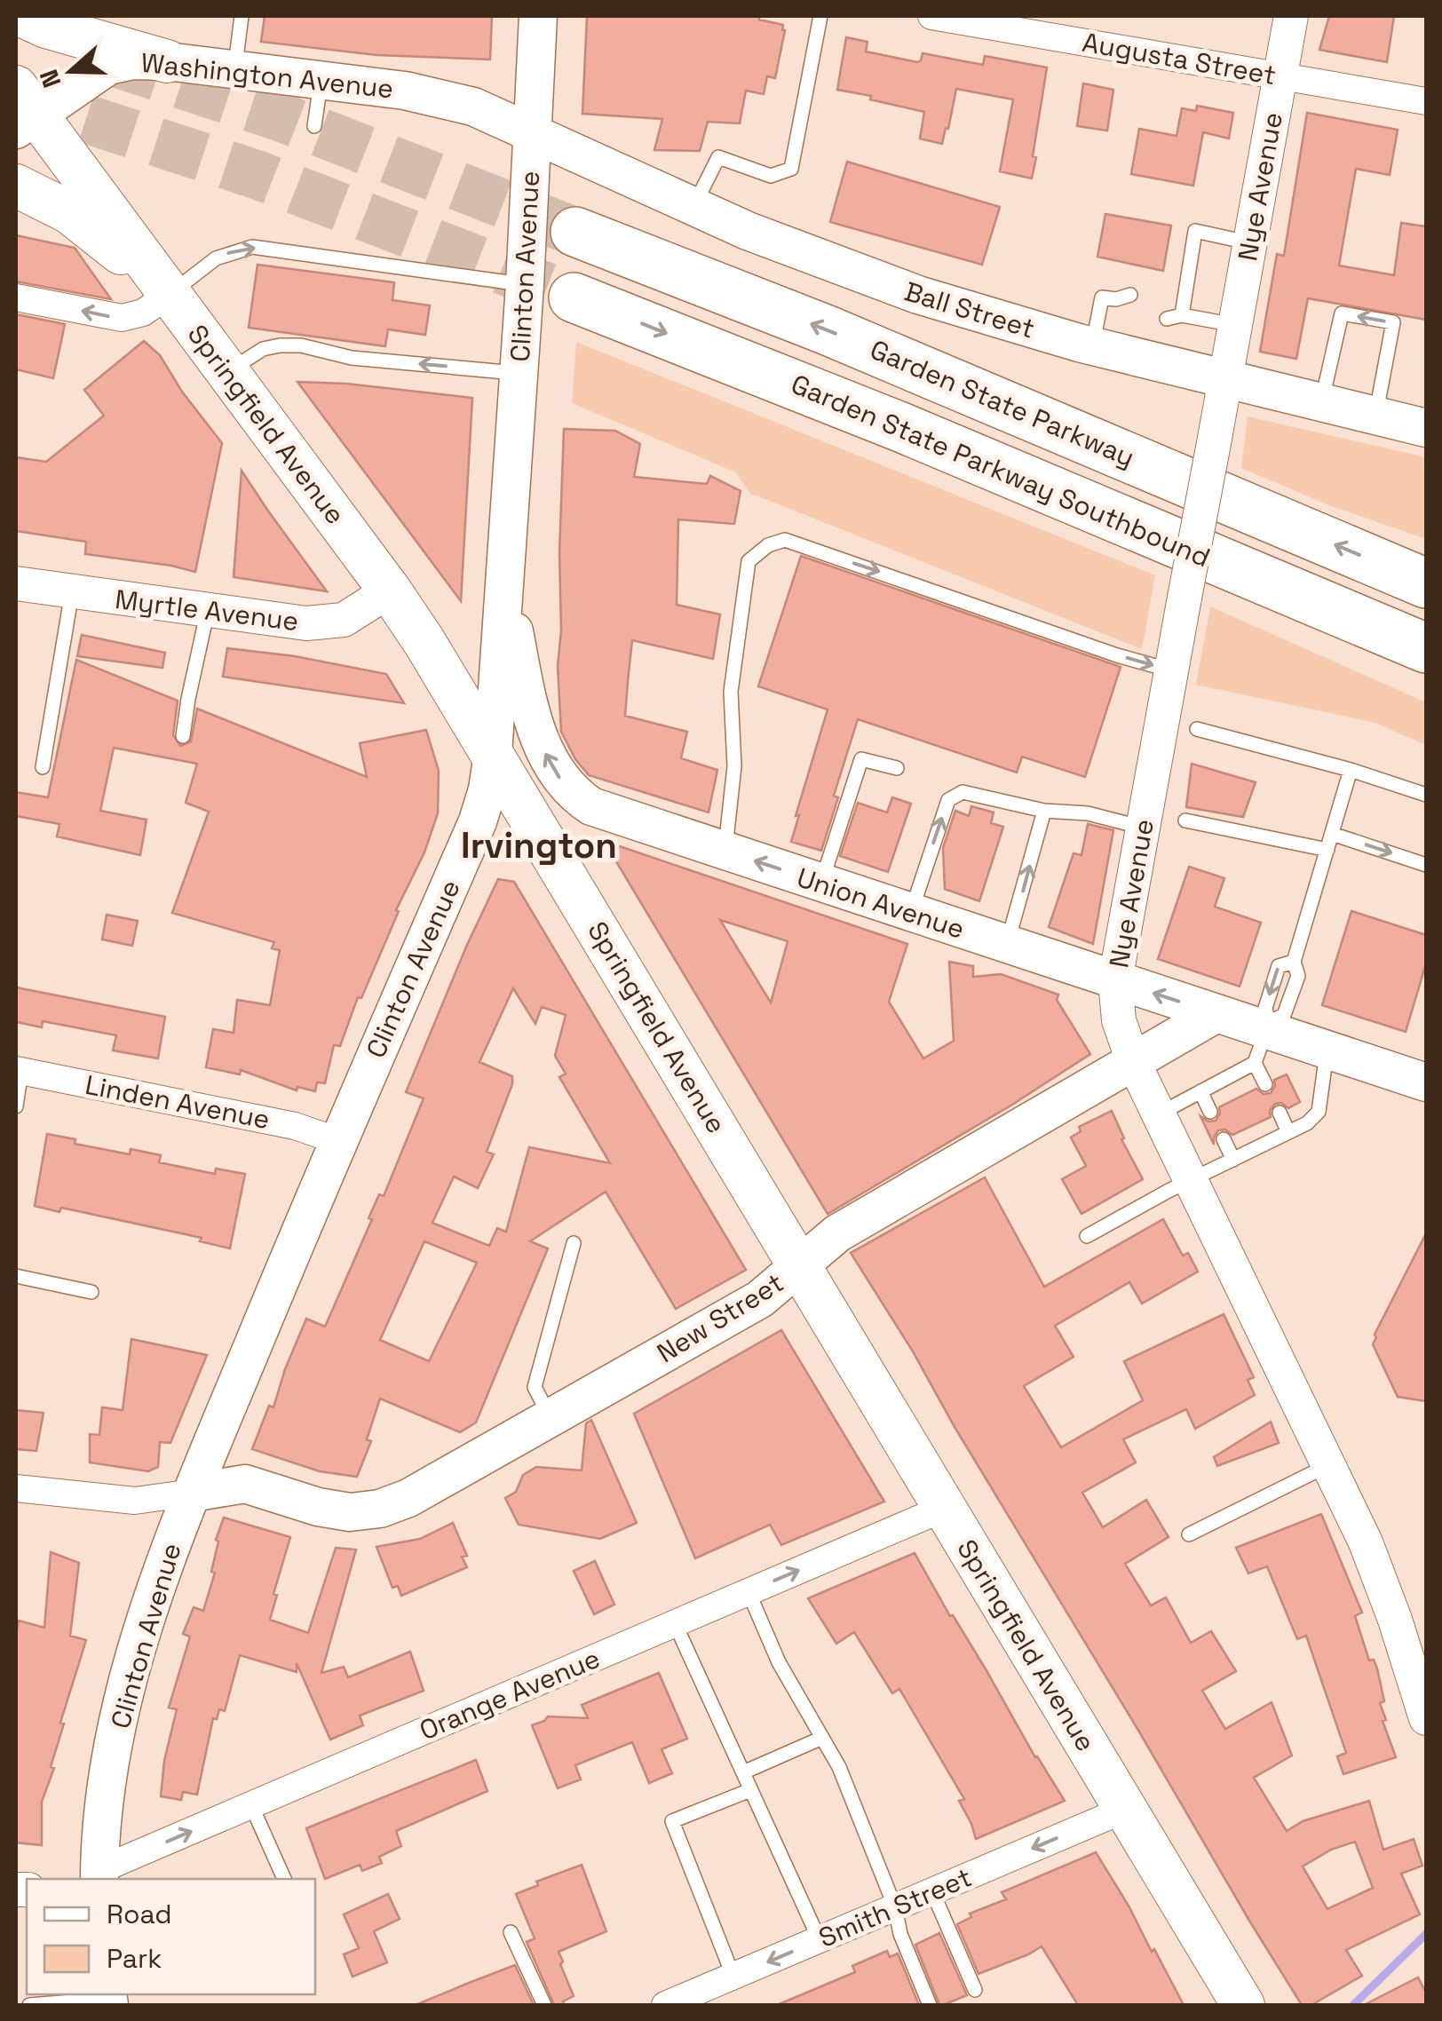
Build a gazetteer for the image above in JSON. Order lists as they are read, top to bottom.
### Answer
{
  "streets": {
    "highway": ["Garden State Parkway", "Garden State Parkway Southbound"],
    "main road": [
      "Washington Avenue",
      "Clinton Avenue",
      "Ball Street",
      "Springfield Avenue",
      "Union Avenue",
      "New Street"
    ],
    "street": [
      "Augusta Street",
      "Nye Avenue",
      "Myrtle Avenue",
      "Linden Avenue",
      "Orange Avenue",
      "Smith Street"
    ]
  },
  "crossings": [
    ["Augusta Street", "Nye Avenue"],
    ["Washington Avenue", "Clinton Avenue"],
    ["Washington Avenue", "Ball Street"],
    ["Washington Avenue", "Springfield Avenue"],
    ["Nye Avenue", "Ball Street"],
    ["Nye Avenue", "Union Avenue"],
    ["Nye Avenue", "New Street"],
    ["Clinton Avenue", "Ball Street"],
    ["Clinton Avenue", "Springfield Avenue"],
    ["Clinton Avenue", "Union Avenue"],
    ["Clinton Avenue", "Linden Avenue"],
    ["Clinton Avenue", "New Street"],
    ["Clinton Avenue", "Orange Avenue"],
    ["Springfield Avenue", "Myrtle Avenue"],
    ["Springfield Avenue", "New Street"],
    ["Springfield Avenue", "Orange Avenue"],
    ["Springfield Avenue", "Smith Street"],
    ["Union Avenue", "New Street"]
  ],
  "one_way": [
    "Garden State Parkway",
    "Garden State Parkway Southbound",
    "Union Avenue",
    "Orange Avenue",
    "Smith Street"
  ],
  "districts": ["Irvington"],
  "legend": ["Road", "Park"],
  "north": "left"
}
